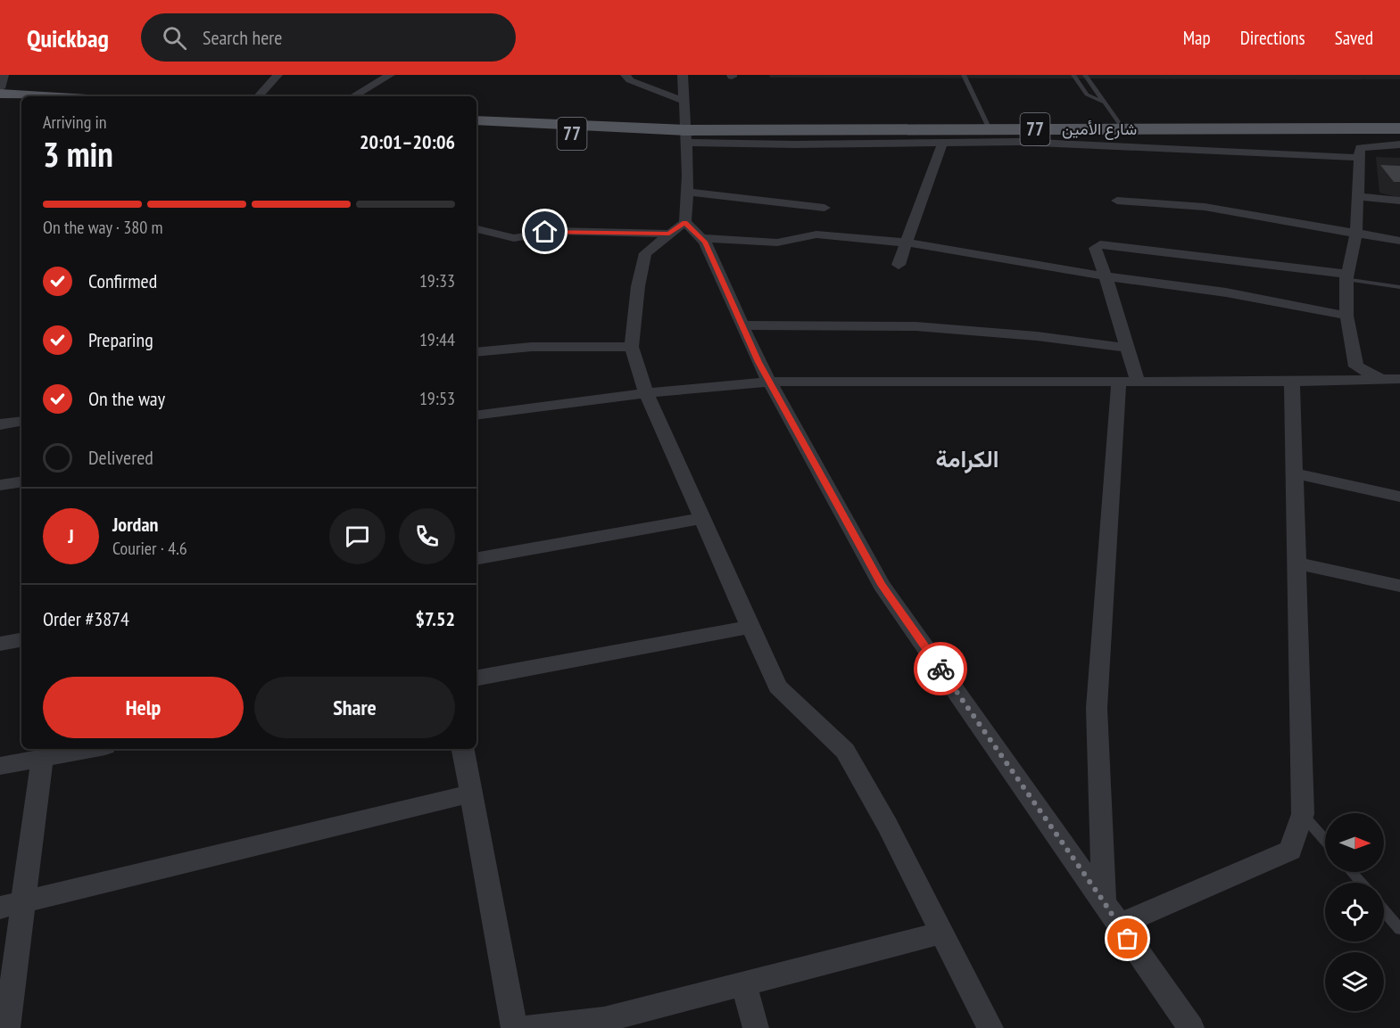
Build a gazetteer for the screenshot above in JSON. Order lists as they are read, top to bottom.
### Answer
{
  "streets": {
    "main road": ["77", "شارع الأمين"]
  },
  "districts": ["الكرامة"],
  "north": "right",
  "page": {
    "header": "Quickbag",
    "search": "Search here",
    "nav": ["Map", "Directions", "Saved"],
    "heading": ["3 min", "Arriving in", "20:01–20:06"],
    "panel": [
      "Jordan",
      "Courier · 4.6",
      "Order #3874",
      "$7.52"
    ],
    "bar": "On the way · 380 m",
    "list": [
      ["Confirmed", "19:33"],
      ["Preparing", "19:44"],
      ["On the way", "19:53"],
      "Delivered"
    ],
    "round": "J",
    "buttons": ["Help", "Share"]
  }
}
